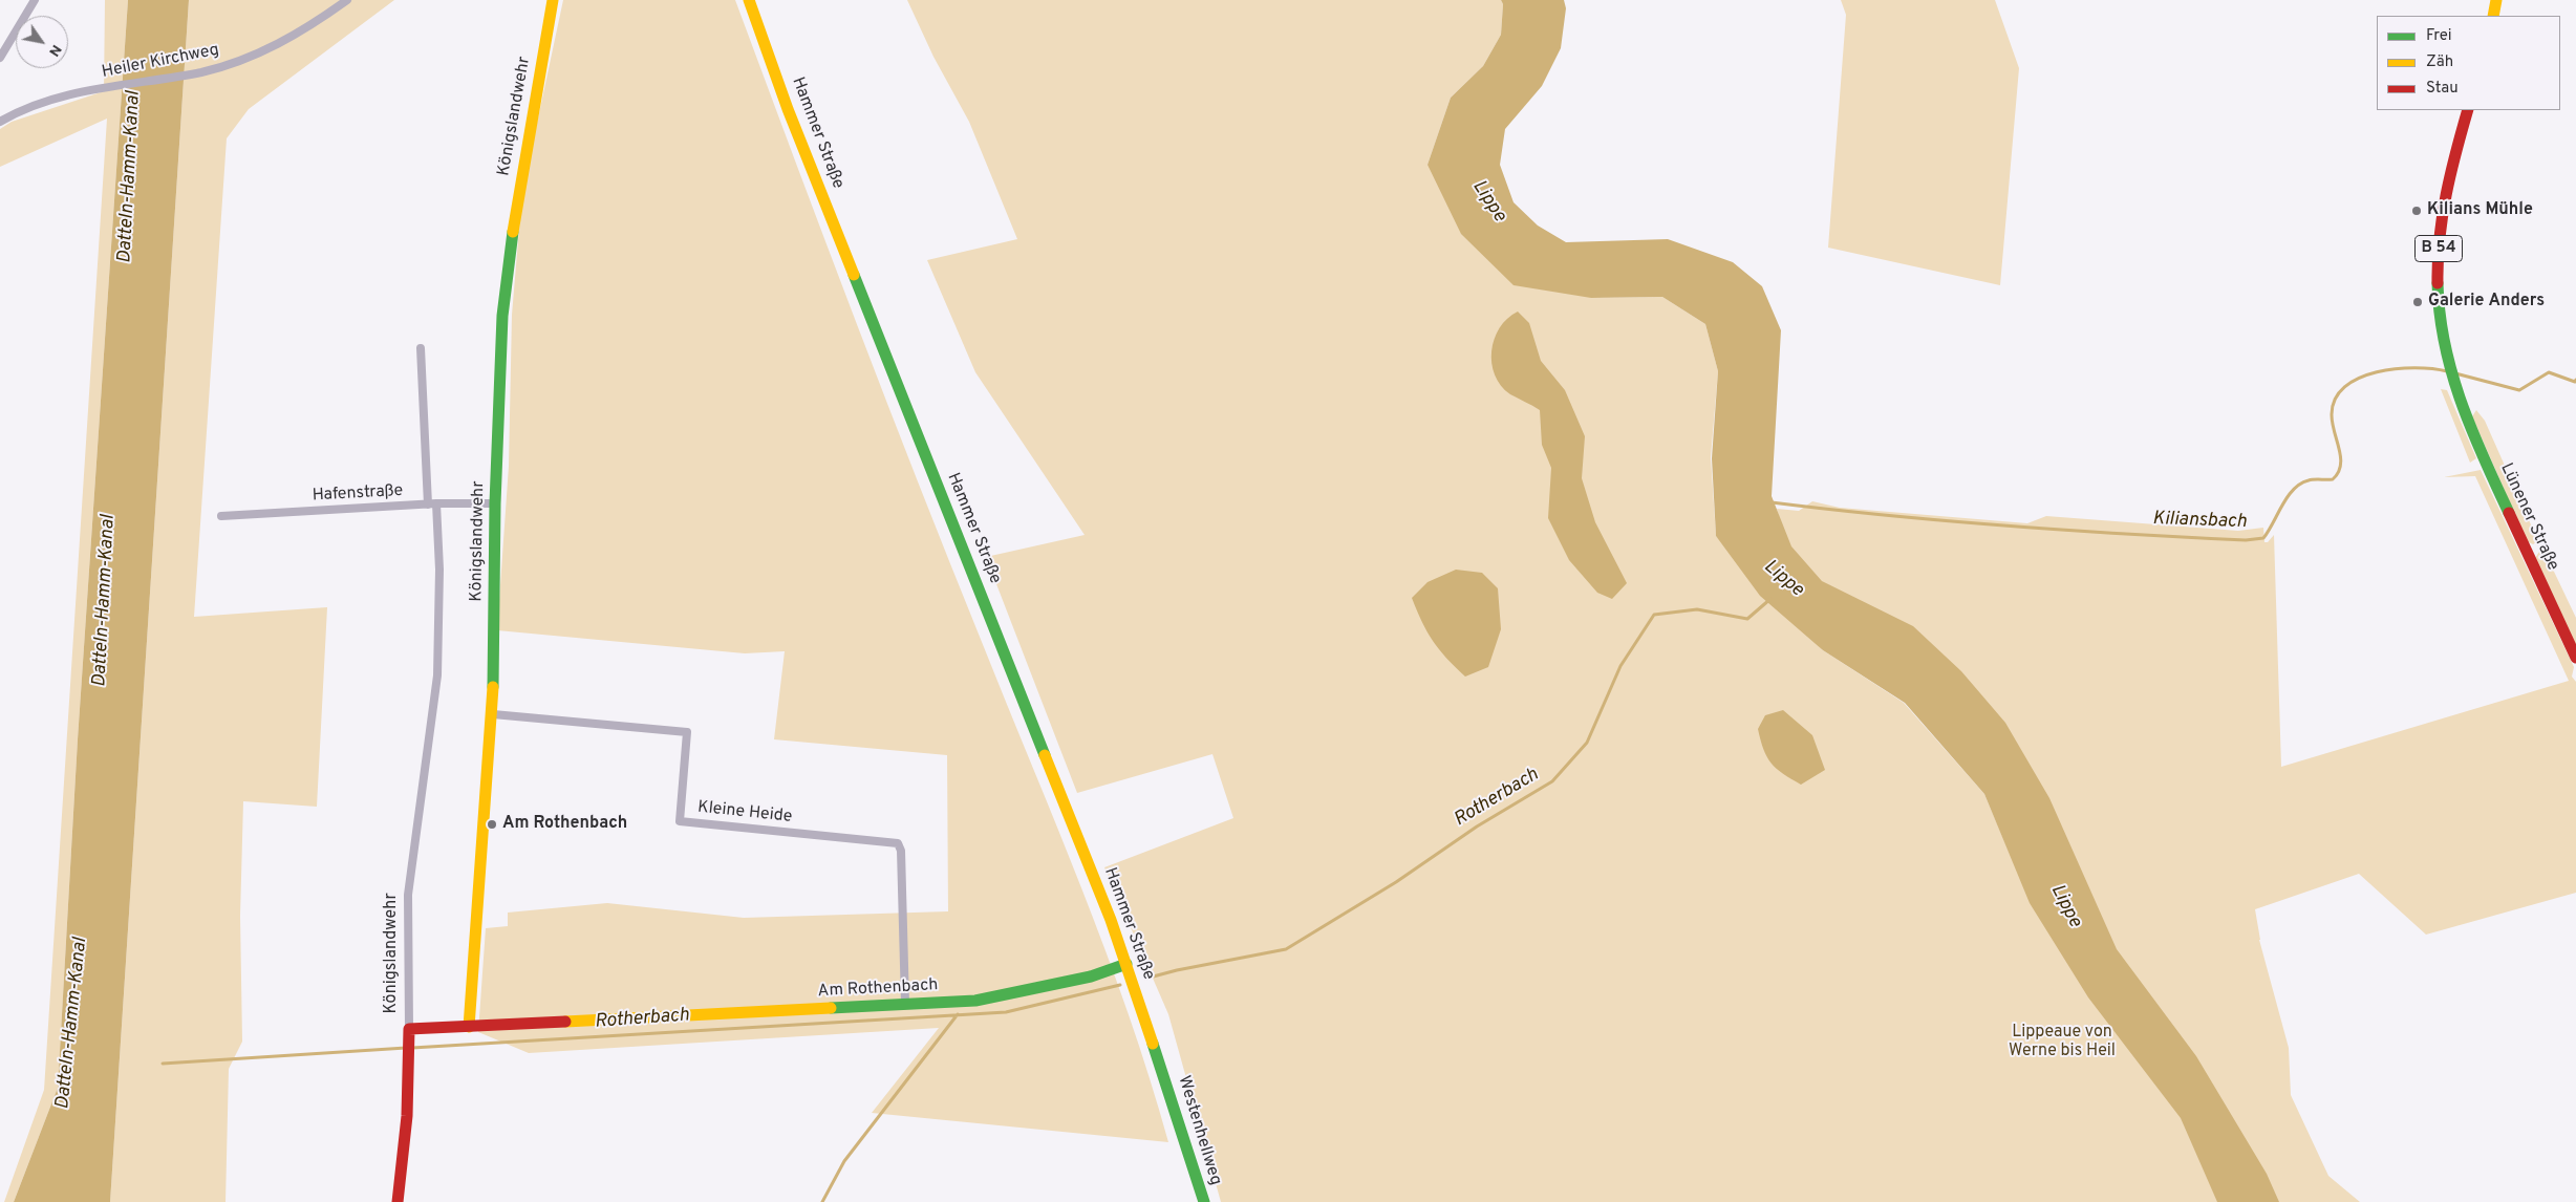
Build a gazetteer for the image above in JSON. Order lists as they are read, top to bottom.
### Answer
{
  "streets": {
    "street": [
      "Heiler Kirchweg",
      "Königslandwehr",
      "Hammer Straße",
      "B 54",
      "Hafenstraße",
      "Lünener Straße",
      "Kleine Heide",
      "Am Rothenbach",
      "Westenhellweg"
    ]
  },
  "crossings": [
    ["Königslandwehr", "Hafenstraße"],
    ["Königslandwehr", "Kleine Heide"],
    ["Königslandwehr", "Am Rothenbach"],
    ["Hammer Straße", "Am Rothenbach"],
    ["Hammer Straße", "Westenhellweg"],
    ["Kleine Heide", "Am Rothenbach"]
  ],
  "water": [
    "Datteln-Hamm-Kanal",
    "Lippe",
    "Kiliansbach",
    "Rotherbach"
  ],
  "parks": ["Lippeaue von Werne bis Heil"],
  "places": ["Kilians Mühle", "Galerie Anders", "Am Rothenbach"],
  "legend": ["Frei", "Zäh", "Stau"],
  "north": "bottom right"
}
